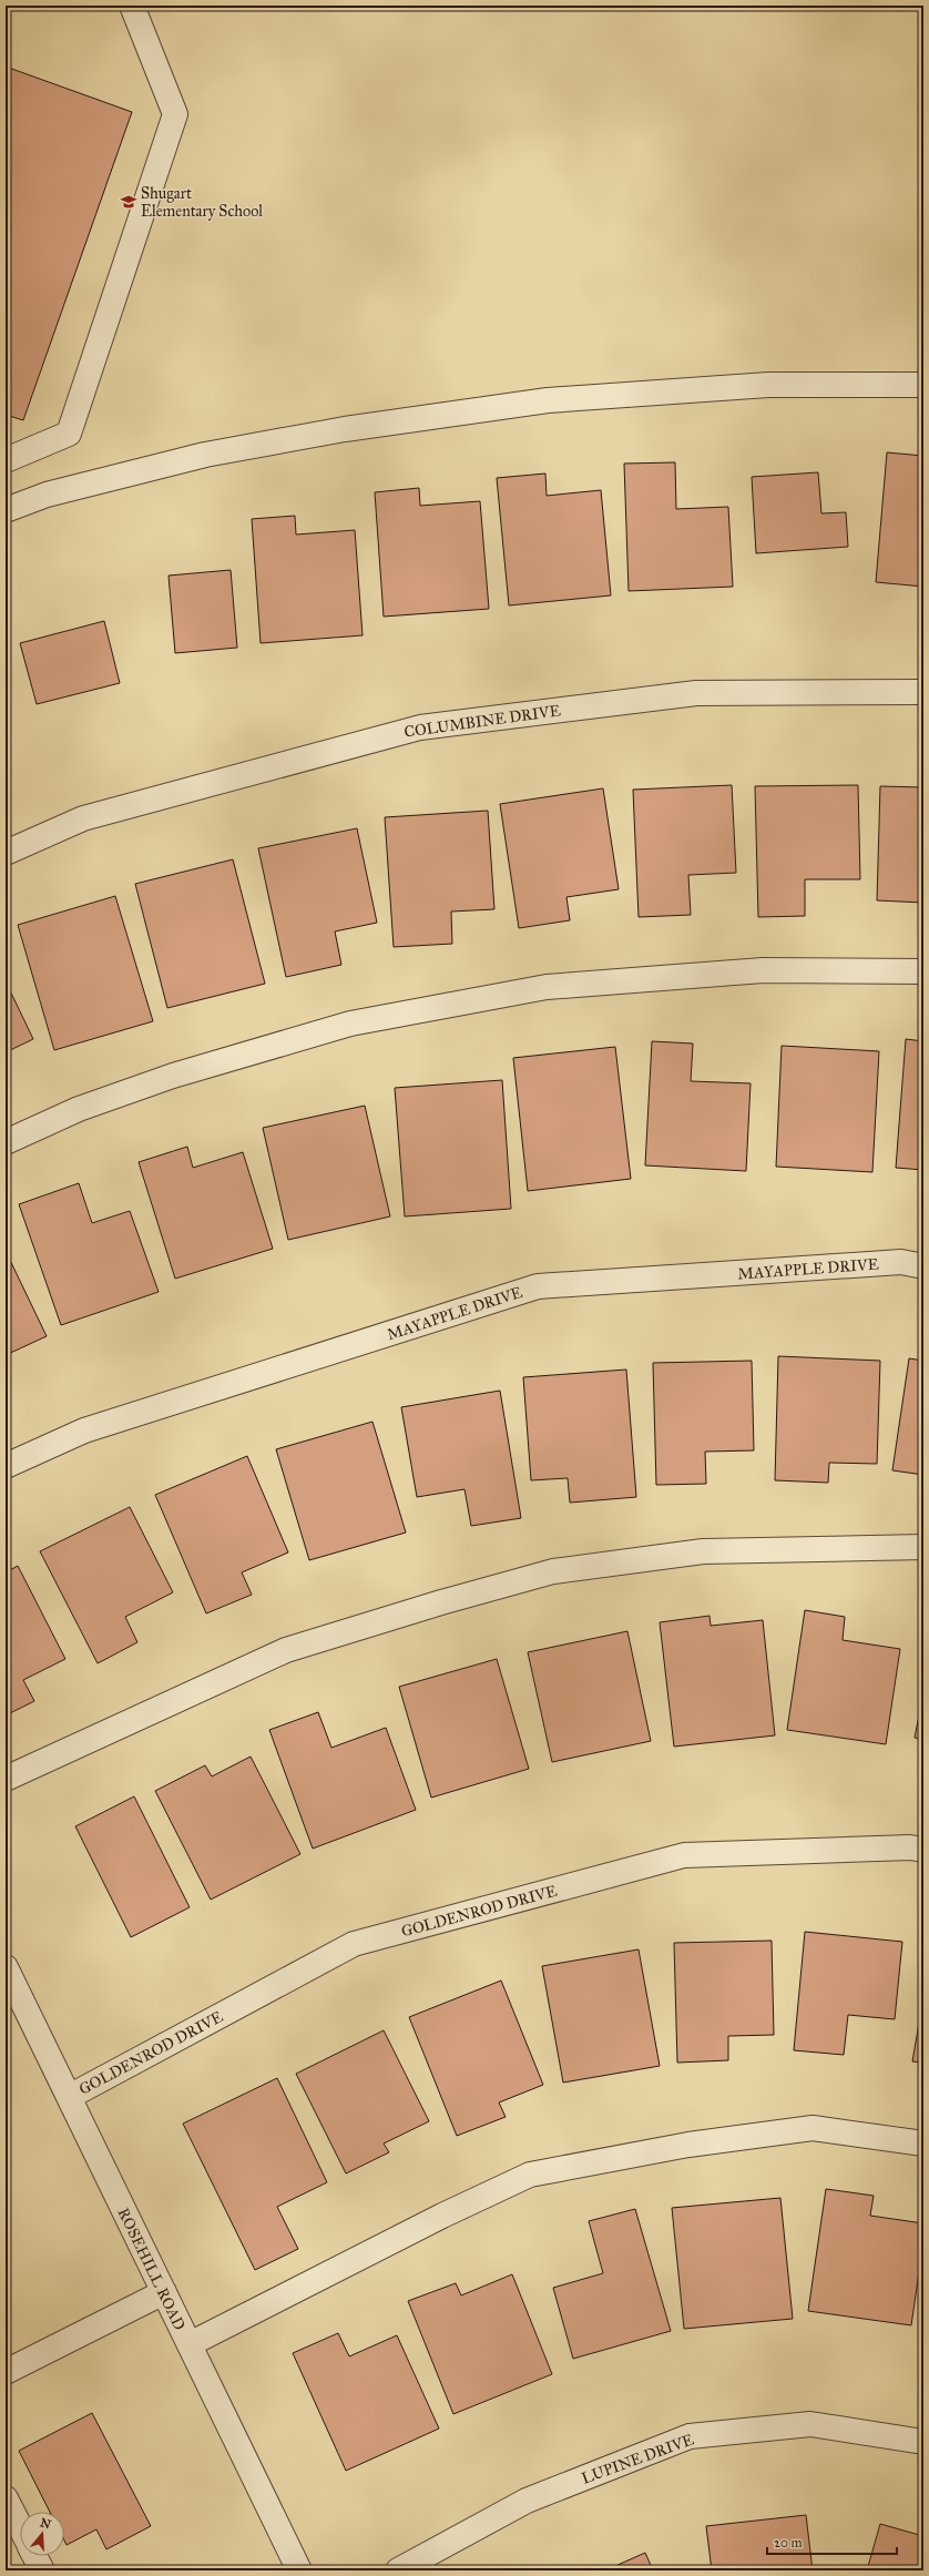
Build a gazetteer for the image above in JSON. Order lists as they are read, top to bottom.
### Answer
{
  "streets": {
    "street": [
      "COLUMBINE DRIVE",
      "MAYAPPLE DRIVE",
      "GOLDENROD DRIVE",
      "ROSEHILL ROAD",
      "LUPINE DRIVE"
    ]
  },
  "crossings": [
    ["GOLDENROD DRIVE", "ROSEHILL ROAD"]
  ],
  "places": {
    "school or university": ["Shugart Elementary School"]
  },
  "scale_bar": "20 m",
  "north": "top"
}
